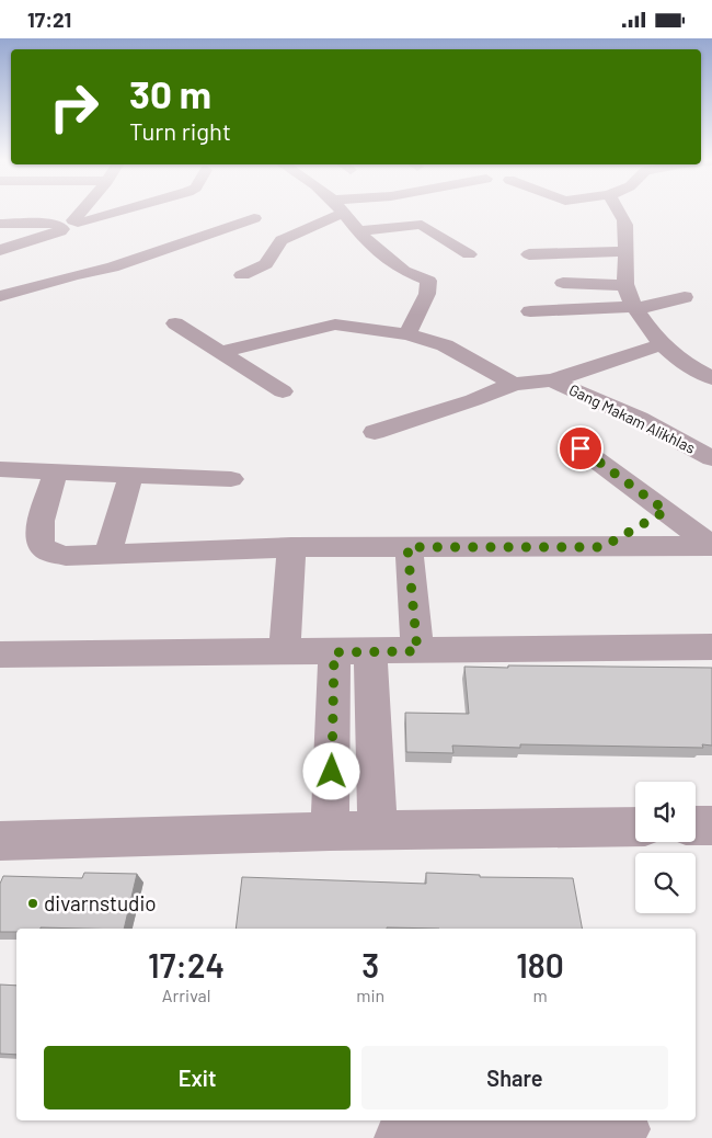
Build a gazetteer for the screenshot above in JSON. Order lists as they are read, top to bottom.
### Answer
{
  "streets": {
    "street": ["Gang Makam Alikhlas"]
  },
  "places": ["divarnstudio"],
  "page": {
    "status": "17:21",
    "turn": ["30 m", "Turn right"],
    "eta": [
      "17:24",
      "Arrival",
      "3",
      "min",
      "180",
      "m"
    ],
    "buttons": ["Exit", "Share"]
  }
}
